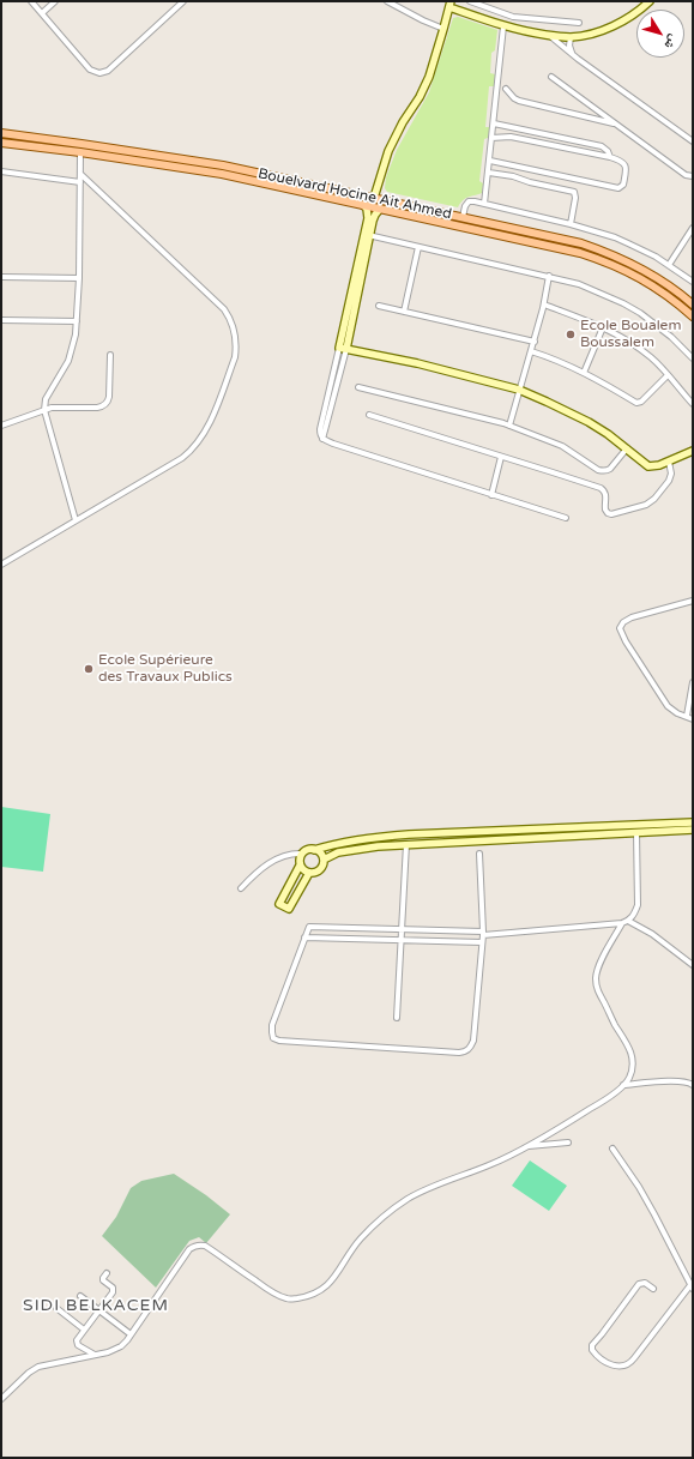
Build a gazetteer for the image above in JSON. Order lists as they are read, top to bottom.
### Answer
{
  "streets": {
    "main road": ["Bouelvard Hocine Ait Ahmed"]
  },
  "districts": ["SIDI BELKACEM"],
  "places": ["Ecole Boualem Boussalem", "Ecole Supérieure des Travaux Publics"],
  "north": "bottom right"
}
